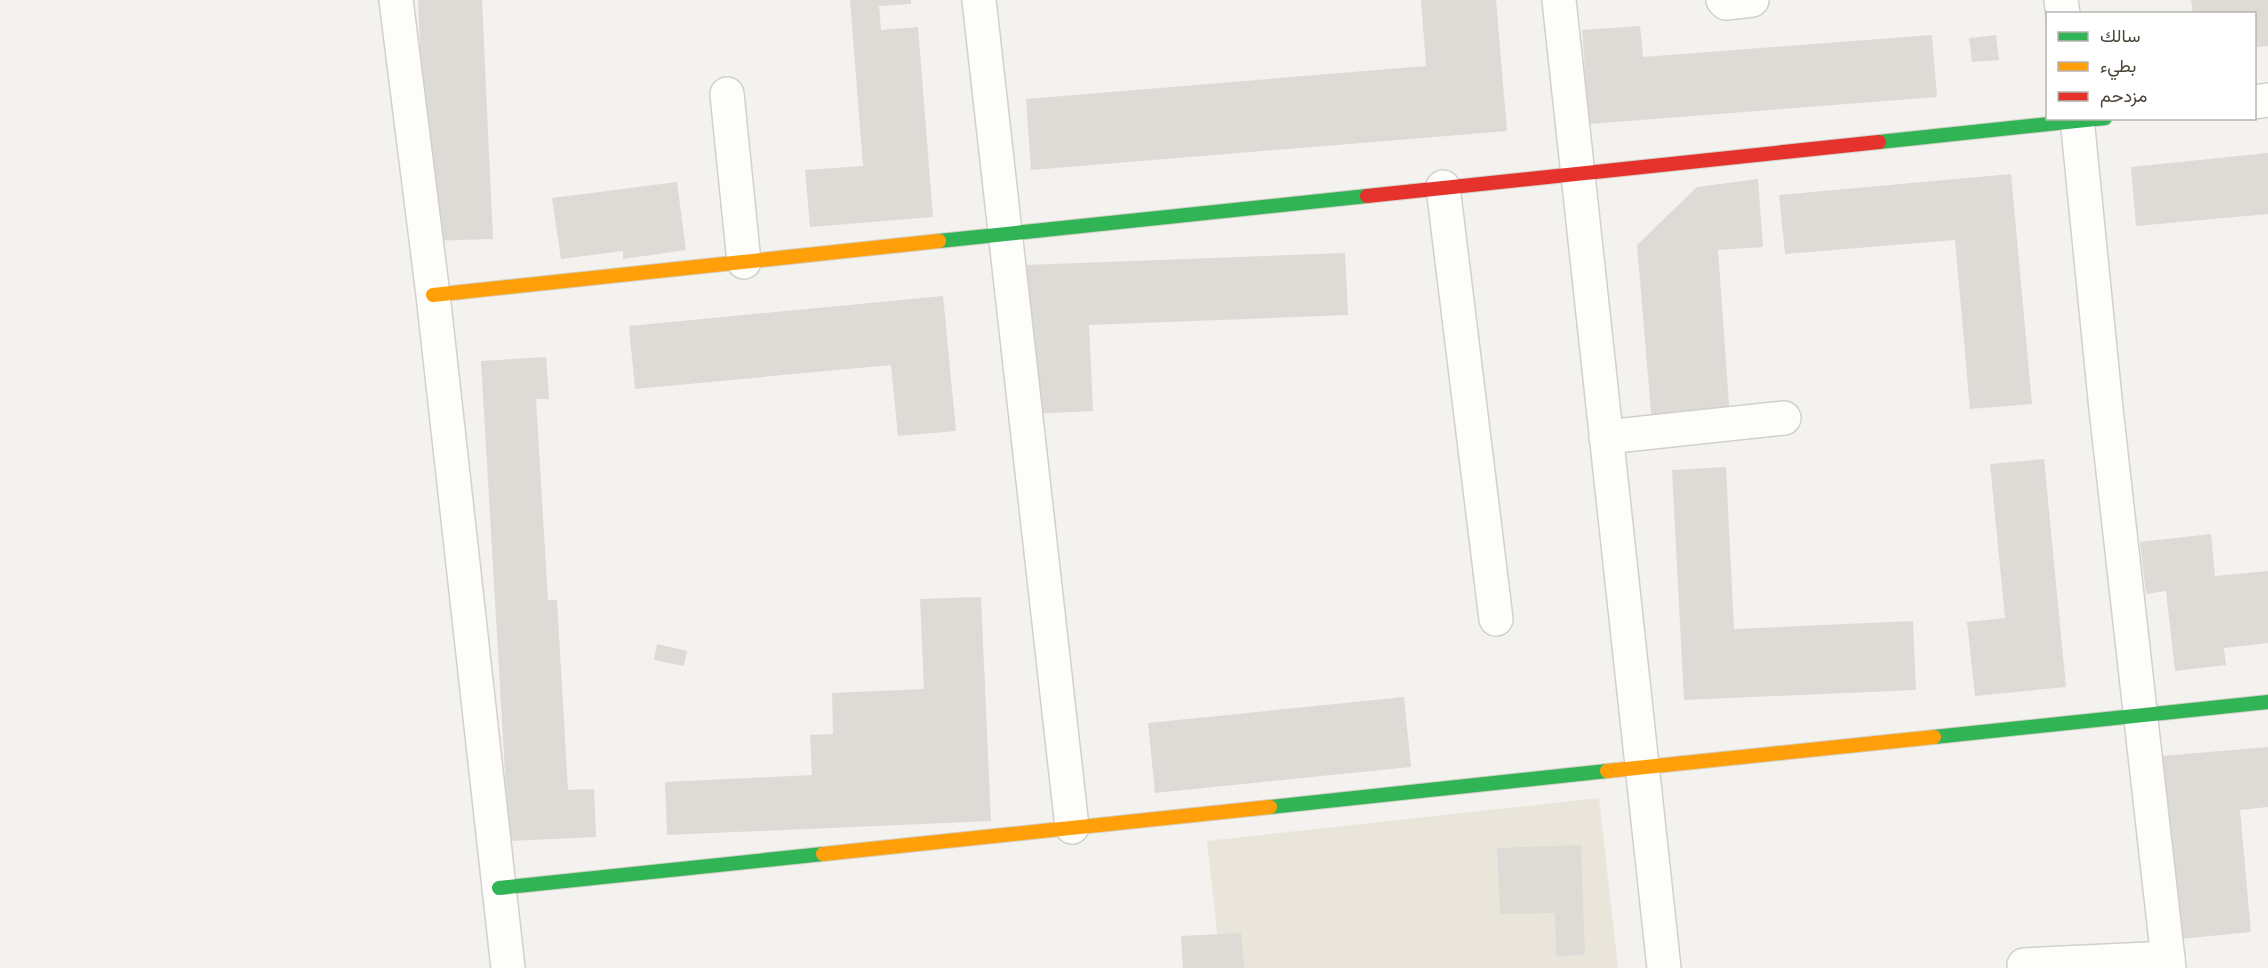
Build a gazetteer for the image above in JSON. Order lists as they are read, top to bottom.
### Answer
{
  "legend": ["سالك", "بطيء", "مزدحم"]
}
